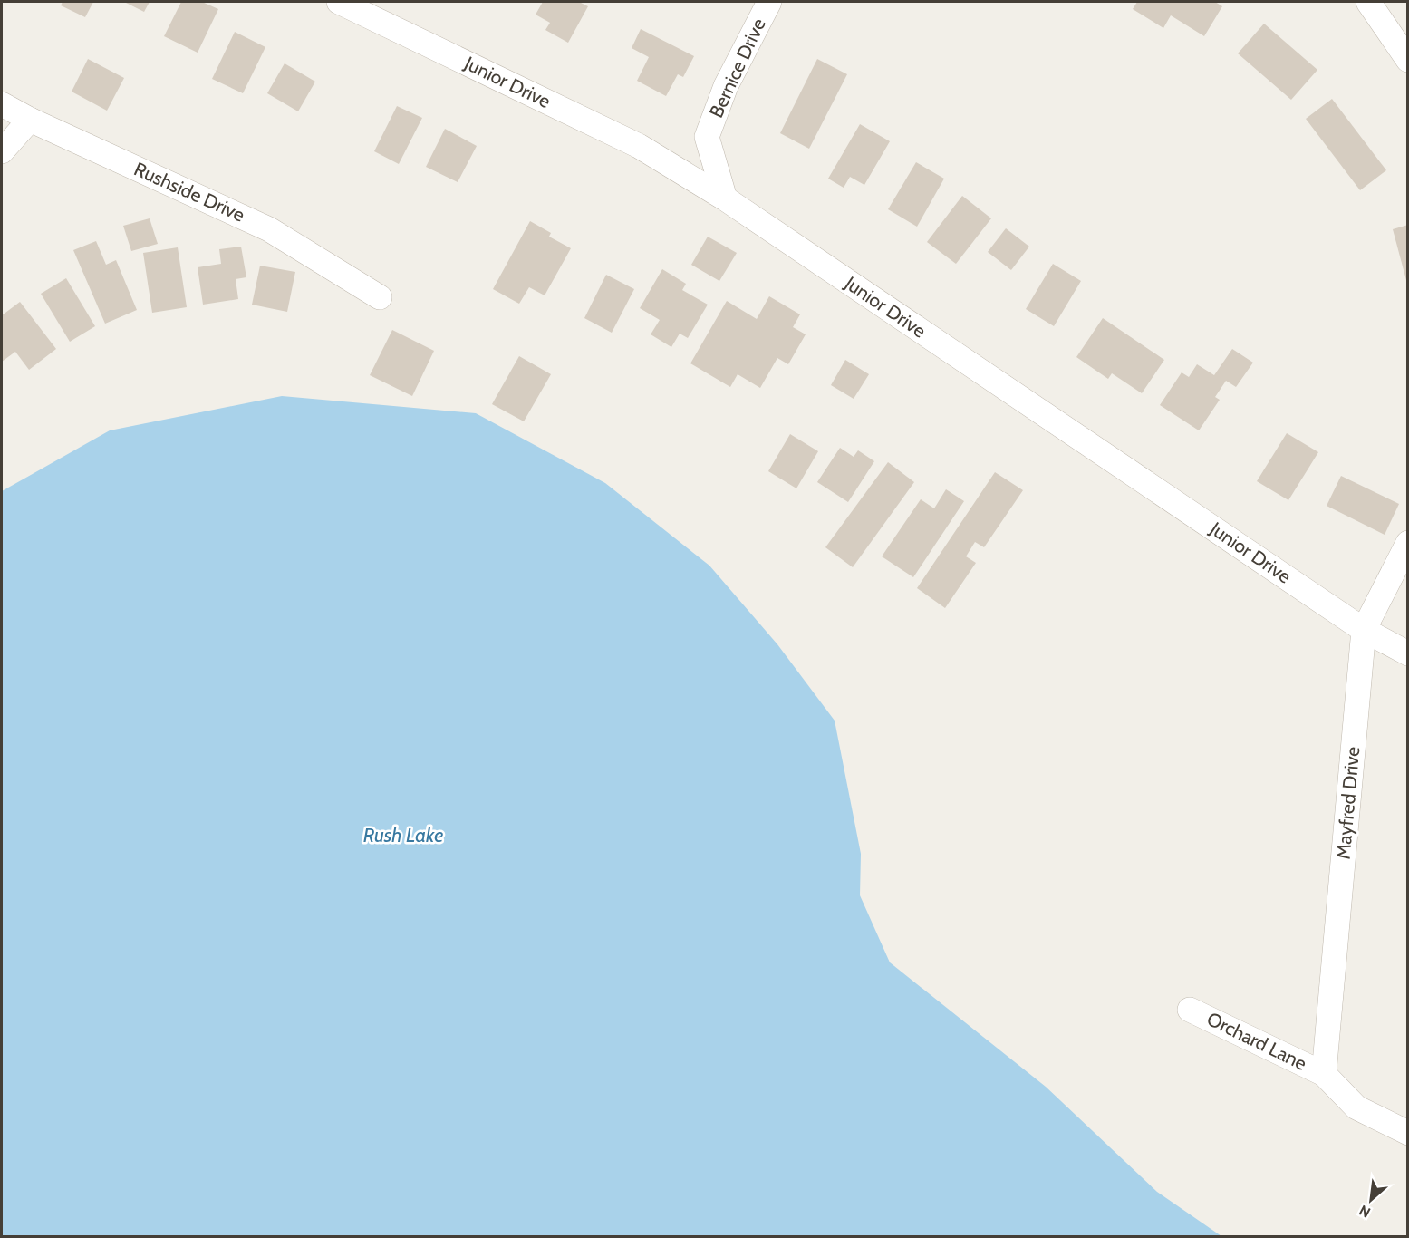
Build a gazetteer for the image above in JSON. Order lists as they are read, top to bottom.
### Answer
{
  "streets": {
    "street": [
      "Bernice Drive",
      "Junior Drive",
      "Rushside Drive",
      "Mayfred Drive",
      "Orchard Lane"
    ]
  },
  "crossings": [
    ["Bernice Drive", "Junior Drive"],
    ["Junior Drive", "Mayfred Drive"],
    ["Mayfred Drive", "Orchard Lane"]
  ],
  "water": ["Rush Lake"],
  "north": "bottom left"
}
